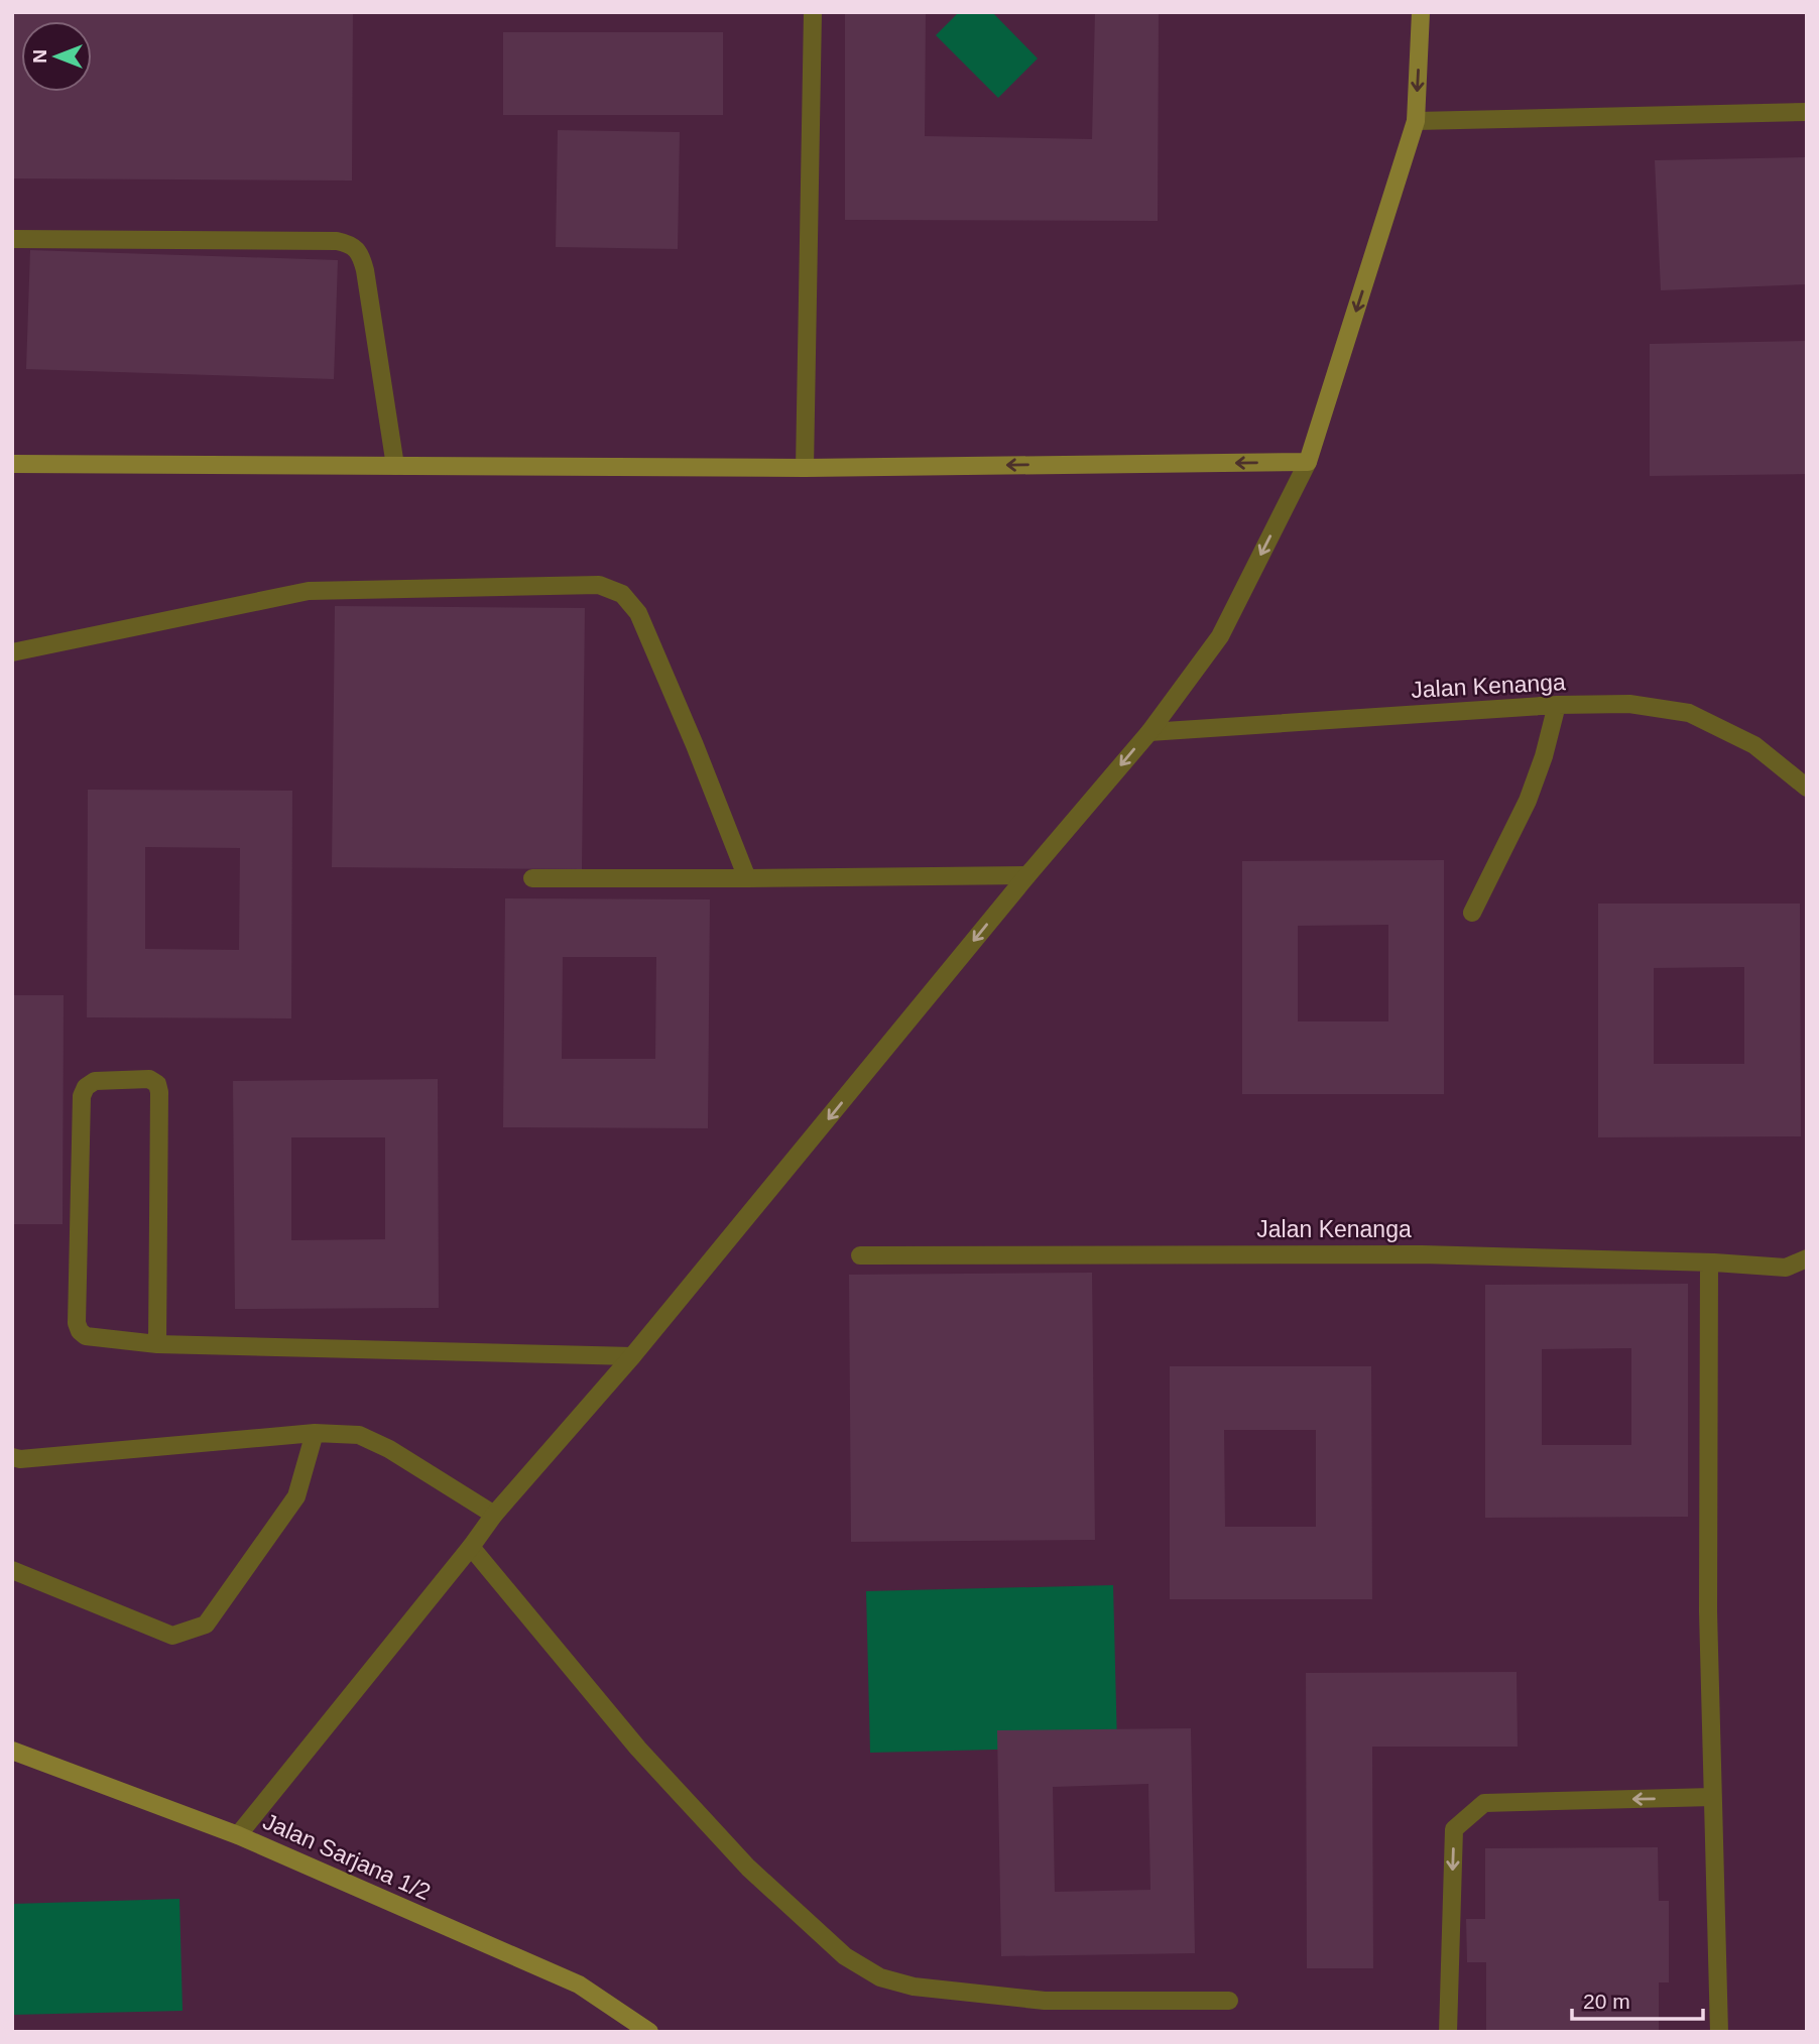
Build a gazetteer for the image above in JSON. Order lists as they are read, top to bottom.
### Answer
{
  "streets": {
    "street": ["Jalan Kenanga", "Jalan Sarjana 1/2"]
  },
  "scale_bar": "20 m",
  "north": "left"
}
